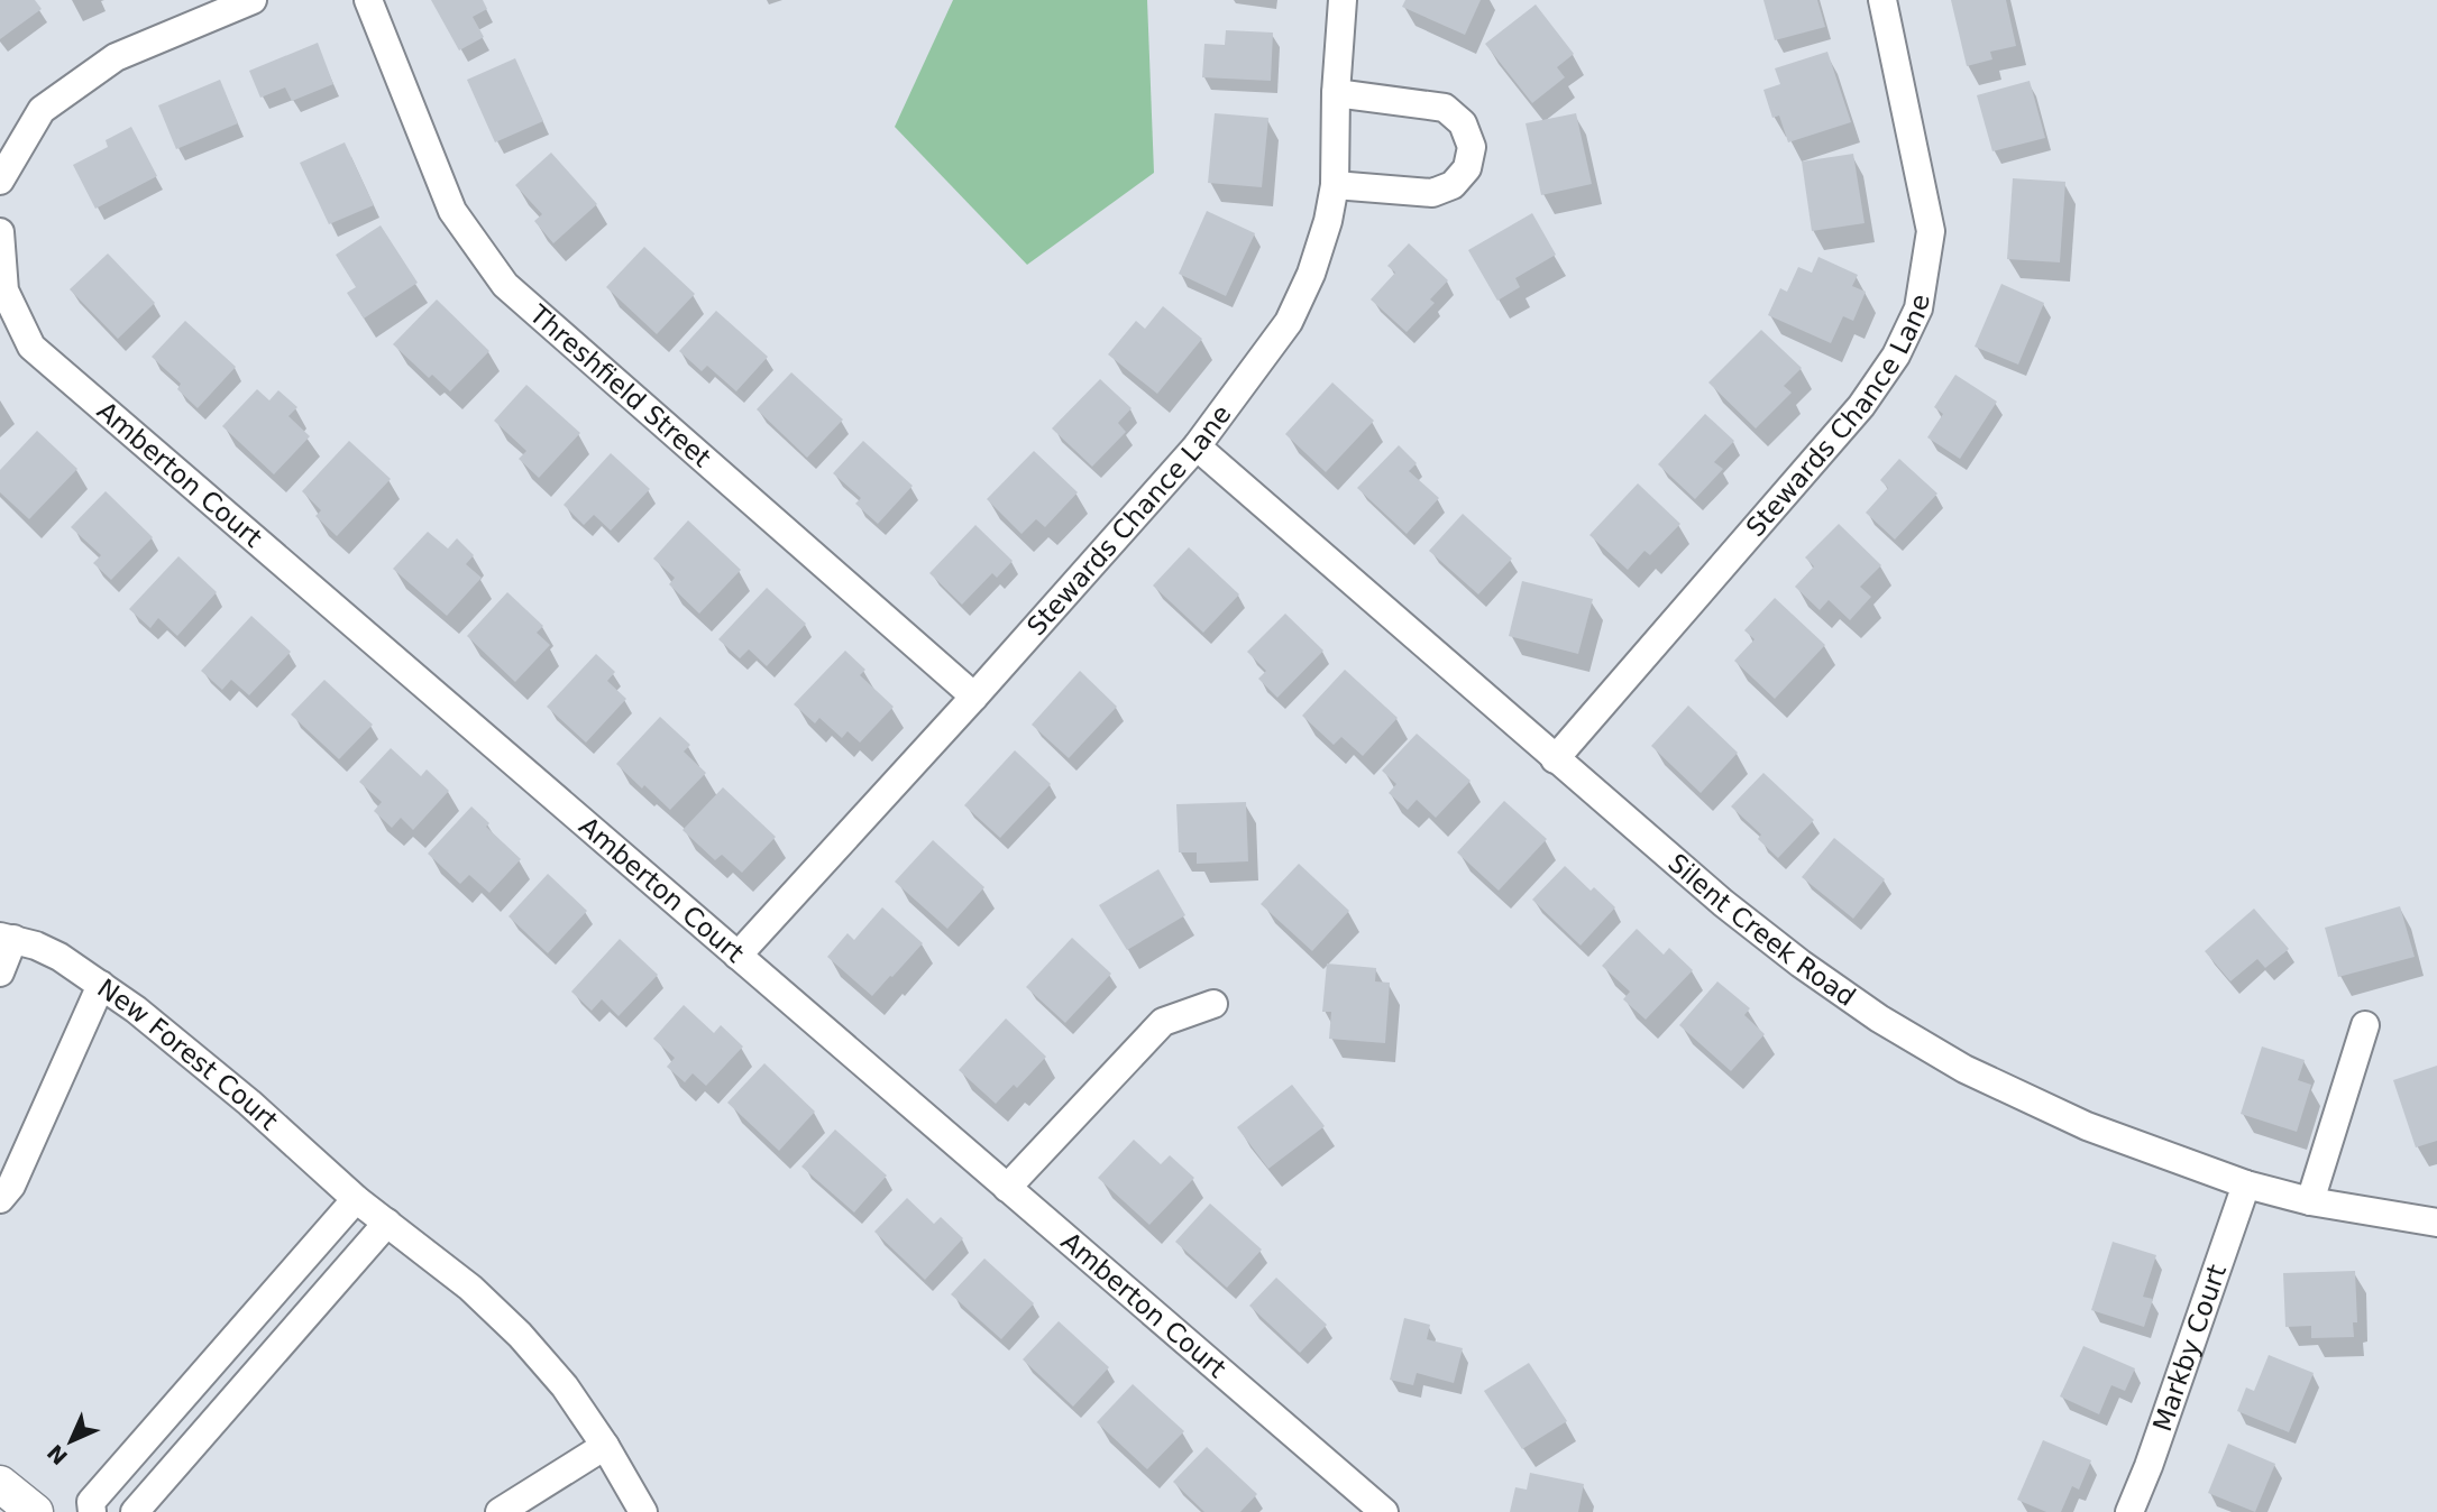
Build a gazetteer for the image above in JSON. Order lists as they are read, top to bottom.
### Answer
{
  "streets": {
    "street": [
      "Threshfield Street",
      "Stewards Chance Lane",
      "Amberton Court",
      "Silent Creek Road",
      "New Forest Court",
      "Markby Court"
    ]
  },
  "crossings": [
    ["Threshfield Street", "Stewards Chance Lane"],
    ["Stewards Chance Lane", "Amberton Court"],
    ["Stewards Chance Lane", "Silent Creek Road"],
    ["Silent Creek Road", "Markby Court"]
  ],
  "north": "bottom left"
}
